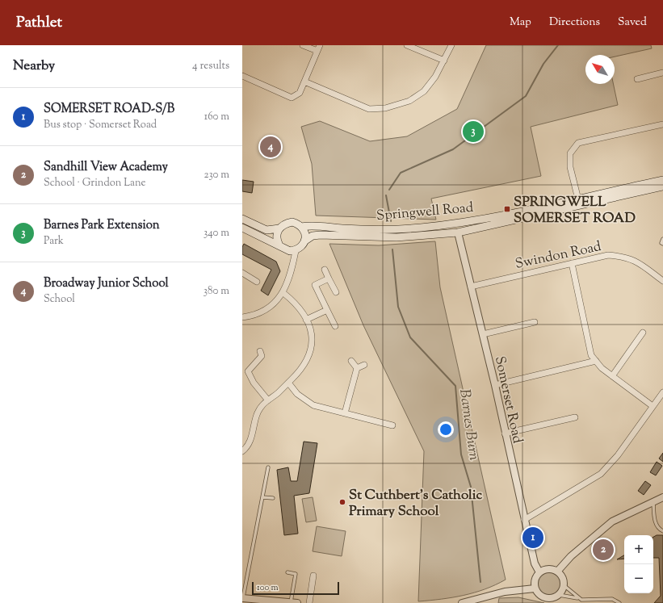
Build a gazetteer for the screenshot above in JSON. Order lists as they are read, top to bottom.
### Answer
{
  "streets": {
    "main road": ["Springwell Road"],
    "street": ["Swindon Road", "Somerset Road"]
  },
  "crossings": [
    ["Springwell Road", "Somerset Road"],
    ["Swindon Road", "Somerset Road"]
  ],
  "water": ["Barnes Burn"],
  "places": {
    "transit": ["SPRINGWELL SOMERSET ROAD"],
    "other": ["St Cuthbert's Catholic Primary School"]
  },
  "scale_bar": "100 m",
  "north": "top left",
  "page": {
    "header": "Pathlet",
    "nav": ["Map", "Directions", "Saved"],
    "heading": ["Nearby", "4 results"],
    "list": [
      {
        "mark": "1",
        "name": "SOMERSET ROAD-S/B",
        "note": "Bus stop · Somerset Road",
        "value": "160 m"
      },
      {
        "mark": "2",
        "name": "Sandhill View Academy",
        "note": "School · Grindon Lane",
        "value": "230 m"
      },
      {
        "mark": "3",
        "name": "Barnes Park Extension",
        "note": "Park",
        "value": "340 m"
      },
      {
        "mark": "4",
        "name": "Broadway Junior School",
        "note": "School",
        "value": "380 m"
      }
    ],
    "pins": [
      "3",
      "4",
      "1",
      "2"
    ],
    "map_buttons": ["+", "−"],
    "scale": "100 m"
  }
}
